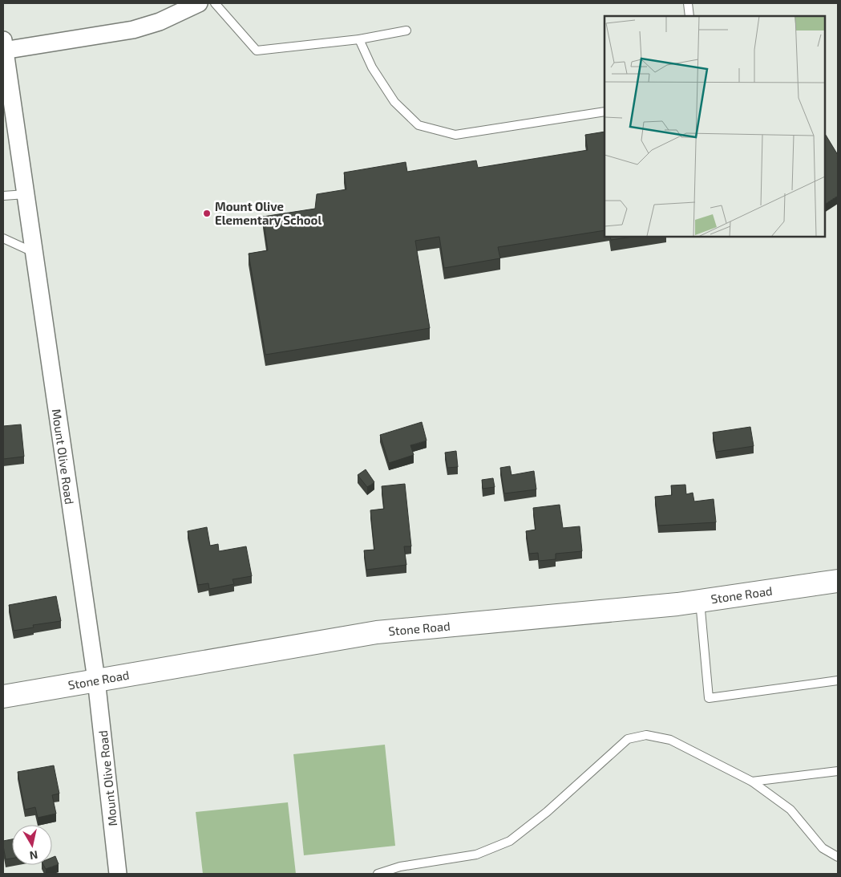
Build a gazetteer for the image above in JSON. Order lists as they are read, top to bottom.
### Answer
{
  "streets": {
    "street": ["Mount Olive Road", "Stone Road"]
  },
  "crossings": [
    ["Mount Olive Road", "Stone Road"]
  ],
  "places": ["Mount Olive Elementary School"],
  "north": "bottom"
}
